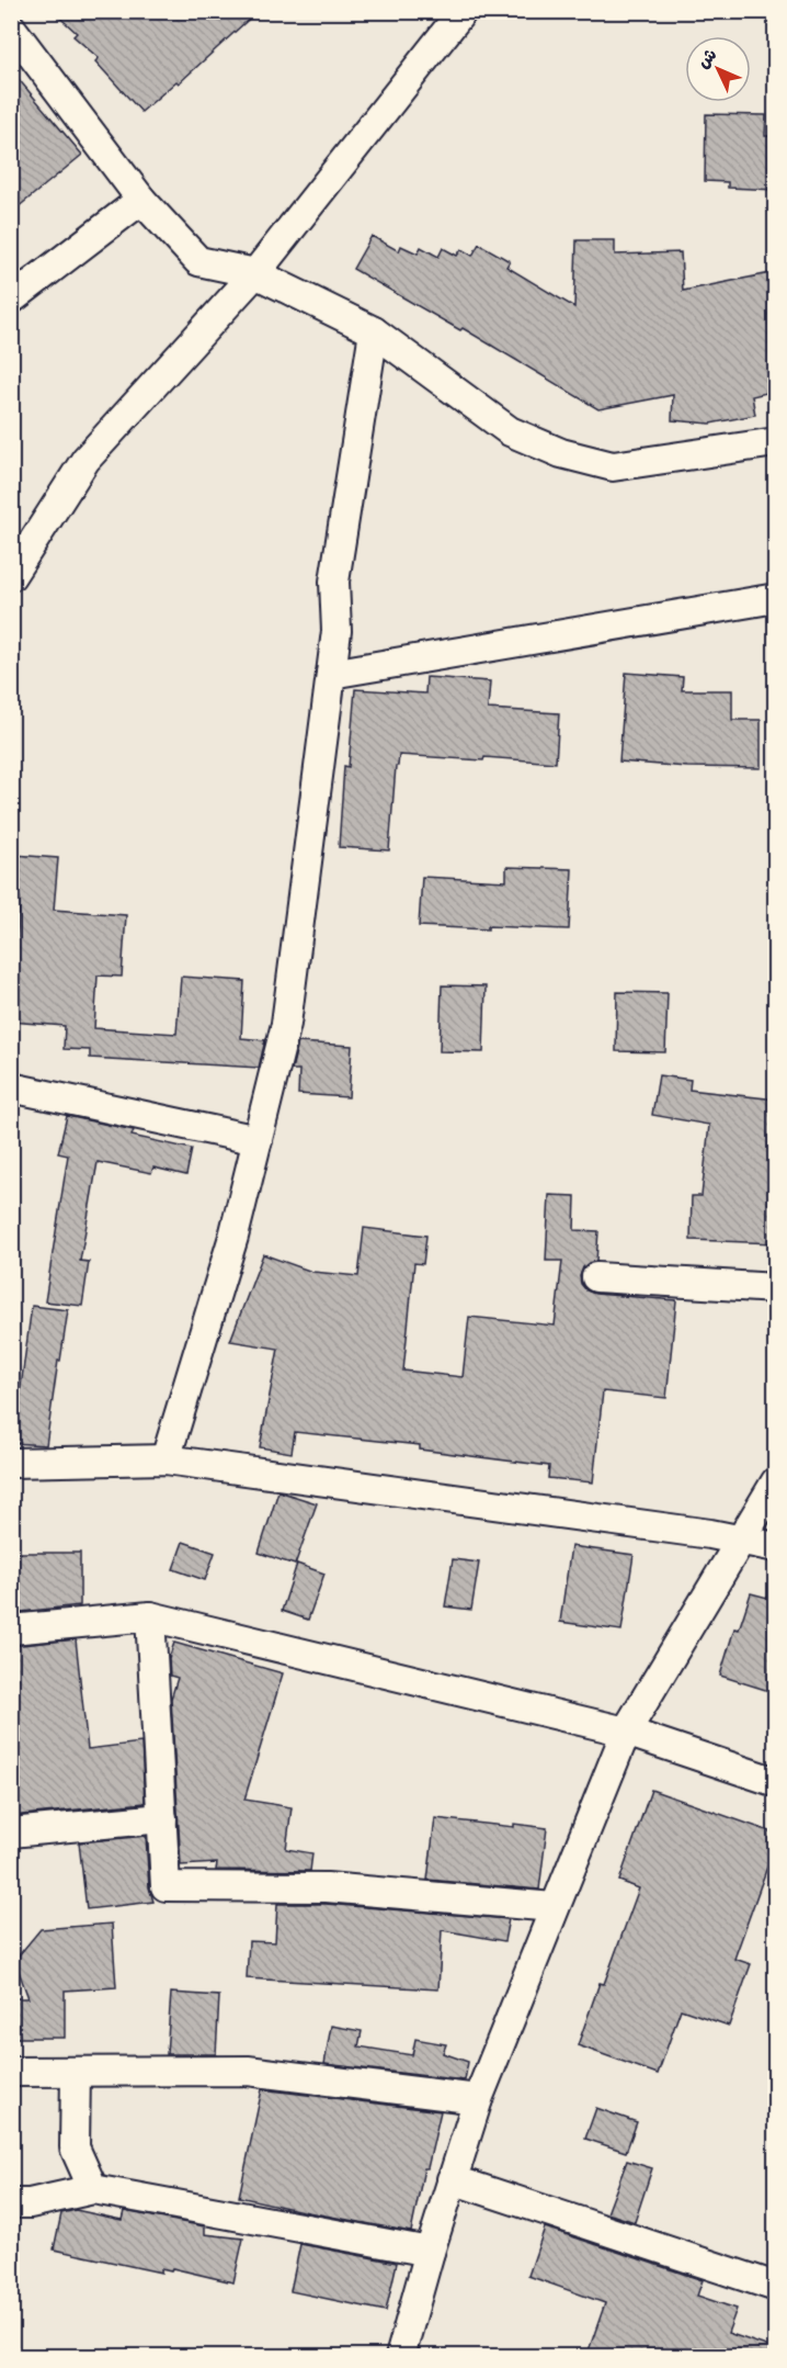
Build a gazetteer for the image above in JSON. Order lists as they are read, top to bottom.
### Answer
{
  "north": "top left"
}
